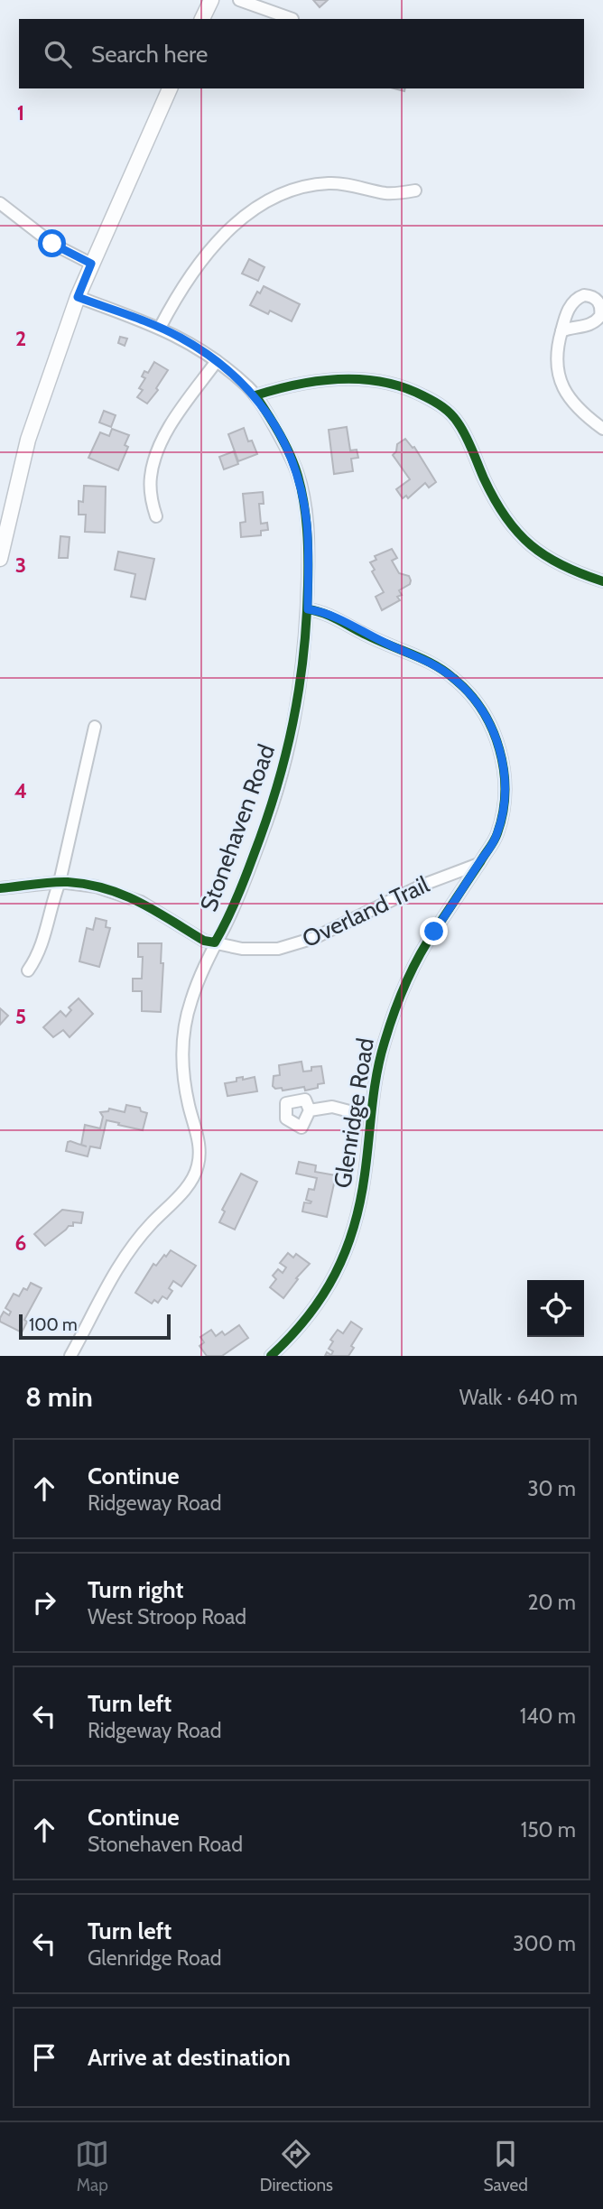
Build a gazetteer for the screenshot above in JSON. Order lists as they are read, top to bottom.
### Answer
{
  "streets": {
    "street": ["Stonehaven Road", "Overland Trail", "Glenridge Road"]
  },
  "crossings": [
    ["Stonehaven Road", "Overland Trail"],
    ["Stonehaven Road", "Glenridge Road"],
    ["Overland Trail", "Glenridge Road"]
  ],
  "scale_bar": "100 m",
  "page": {
    "search": "Search here",
    "scale": "100 m",
    "heading": ["8 min", "Walk · 640 m"],
    "list": [
      ["Continue", "Ridgeway Road", "30 m"],
      ["Turn right", "West Stroop Road", "20 m"],
      ["Turn left", "Ridgeway Road", "140 m"],
      ["Continue", "Stonehaven Road", "150 m"],
      ["Turn left", "Glenridge Road", "300 m"],
      "Arrive at destination"
    ],
    "nav": ["Map", "Directions", "Saved"]
  },
  "grid": {
    "rows": [
      "1",
      "2",
      "3",
      "4",
      "5",
      "6"
    ]
  }
}
